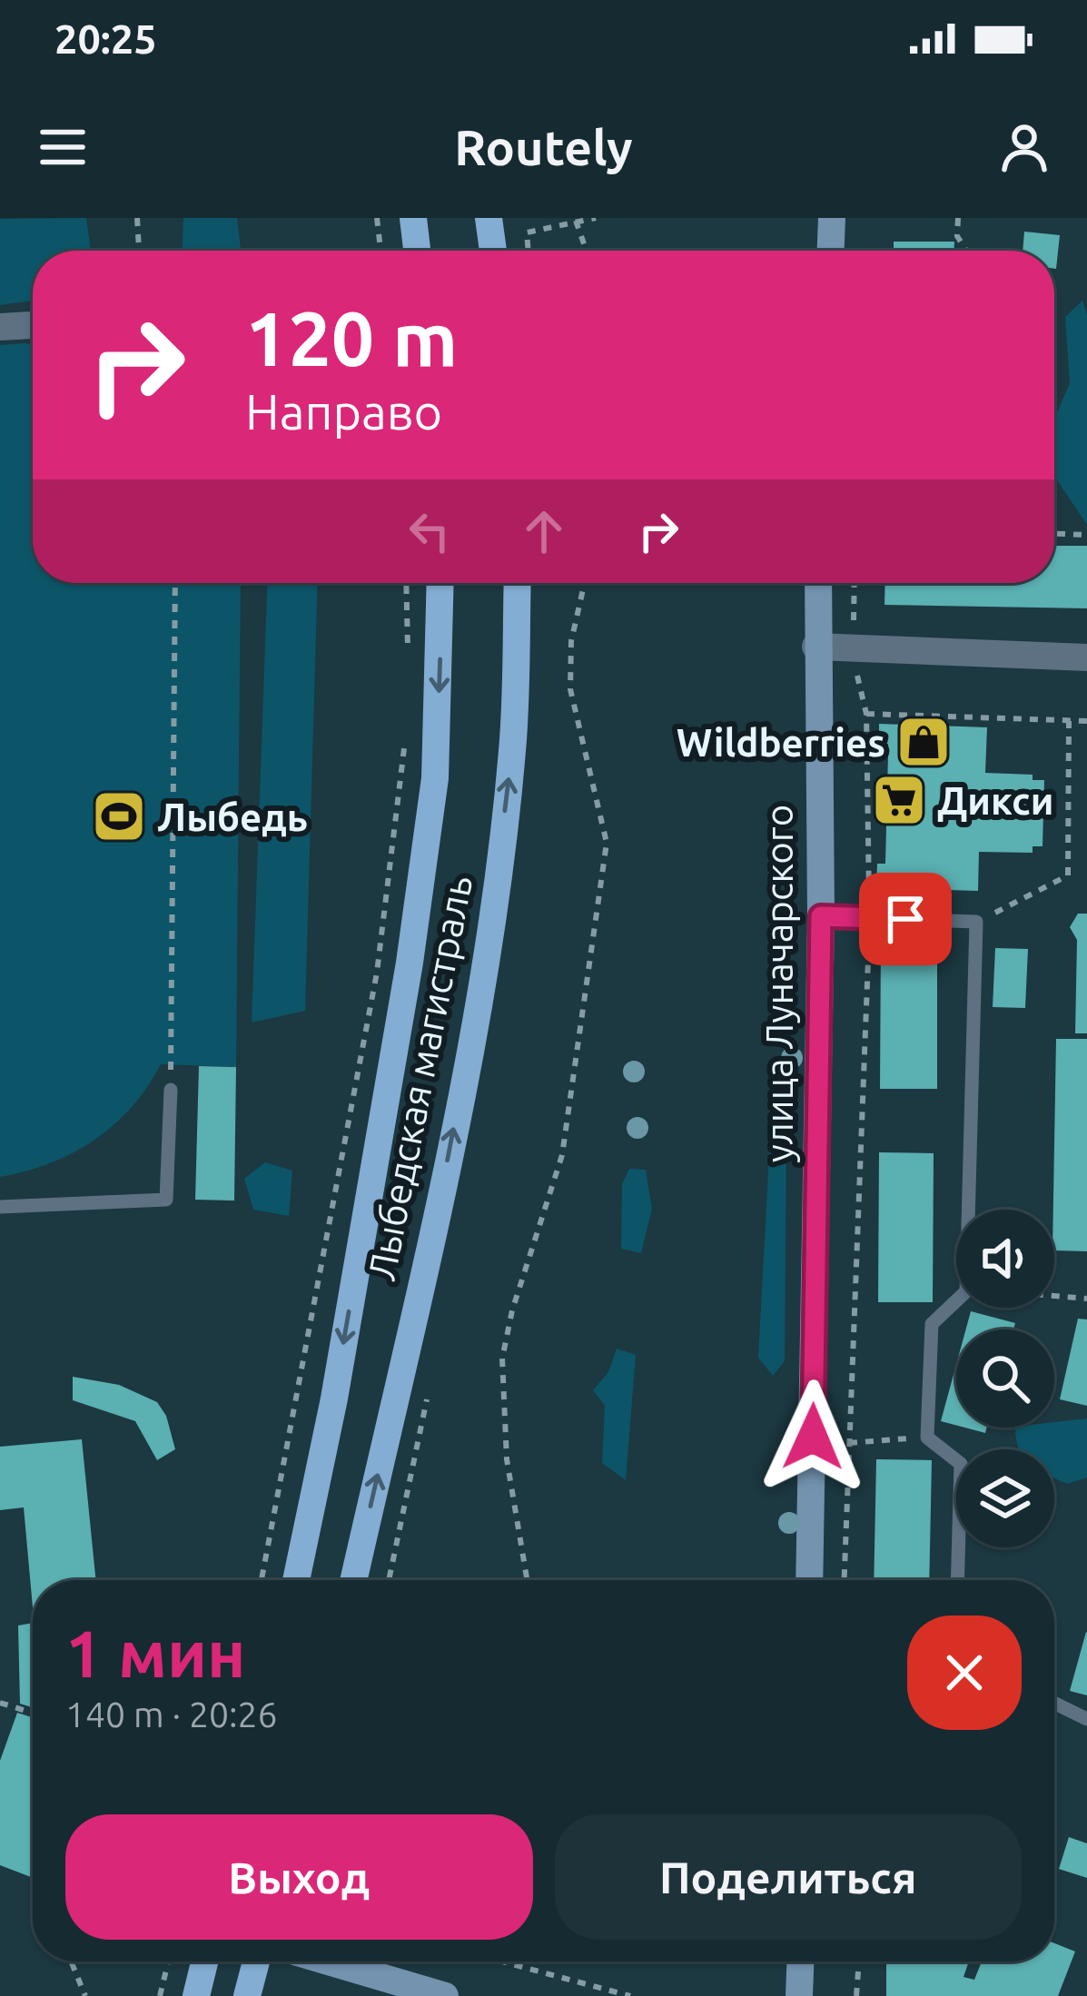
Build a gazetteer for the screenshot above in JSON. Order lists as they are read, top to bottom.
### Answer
{
  "streets": {
    "main road": ["улица Луначарского", "Лыбедская магистраль"]
  },
  "places": {
    "shop": ["Wildberries"],
    "supermarket": ["Дикси"],
    "sports": ["Лыбедь"]
  },
  "page": {
    "status": "20:25",
    "header": "Routely",
    "turn": ["120 m", "Направо"],
    "heading": ["1 мин", "140 m · 20:26"],
    "buttons": ["Выход", "Поделиться"]
  }
}
